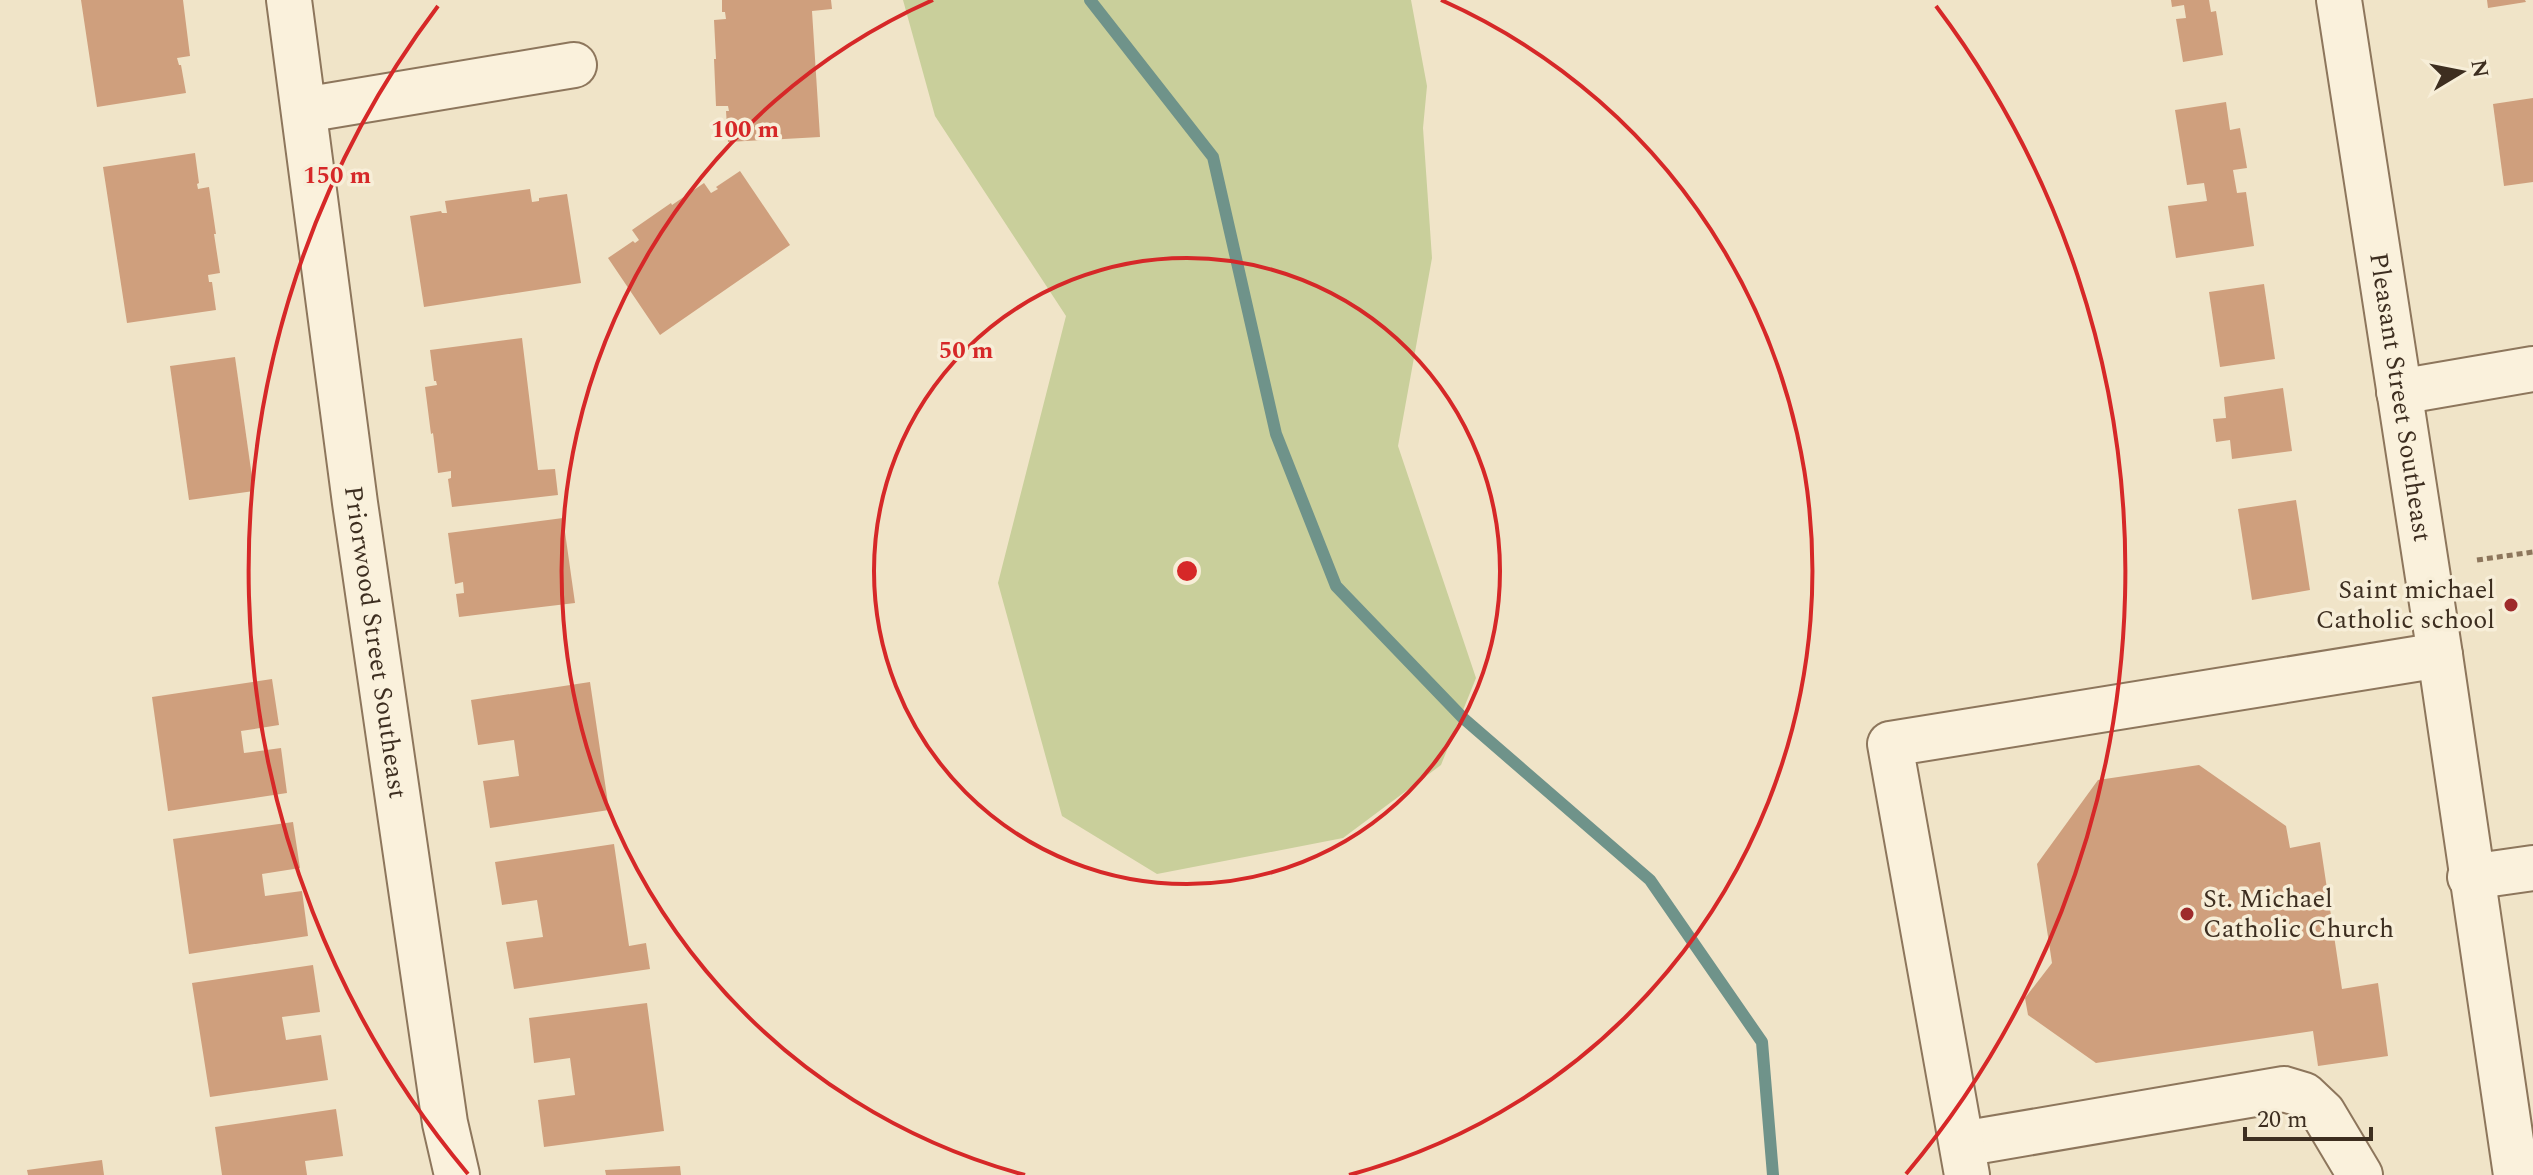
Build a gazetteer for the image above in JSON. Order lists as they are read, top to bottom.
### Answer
{
  "streets": {
    "street": ["Pleasant Street Southeast", "Priorwood Street Southeast"]
  },
  "places": ["Saint michael Catholic school", "St. Michael Catholic Church"],
  "scale_bar": "20 m",
  "north": "right",
  "rings": ["100 m", "150 m", "50 m"]
}
